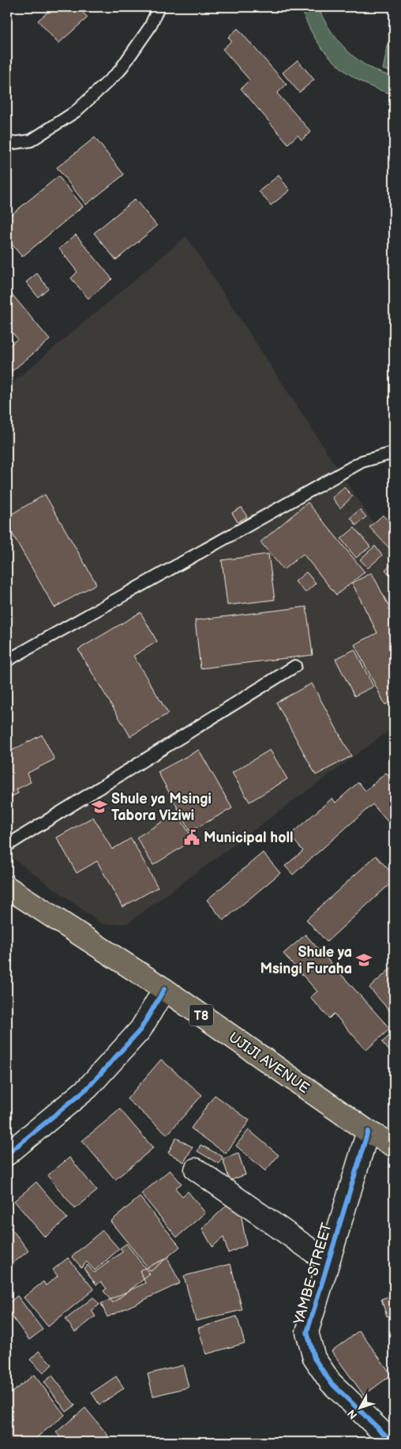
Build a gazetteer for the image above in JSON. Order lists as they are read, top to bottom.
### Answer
{
  "streets": {
    "highway": ["T8", "UJIJI AVENUE"],
    "street": ["YAMBE STREET"]
  },
  "crossings": [
    ["UJIJI AVENUE", "YAMBE STREET"]
  ],
  "places": {
    "school or university": ["Shule ya Msingi Tabora Viziwi", "Shule ya Msingi Furaha"],
    "public building": ["Municipal holl"]
  },
  "north": "bottom left"
}
